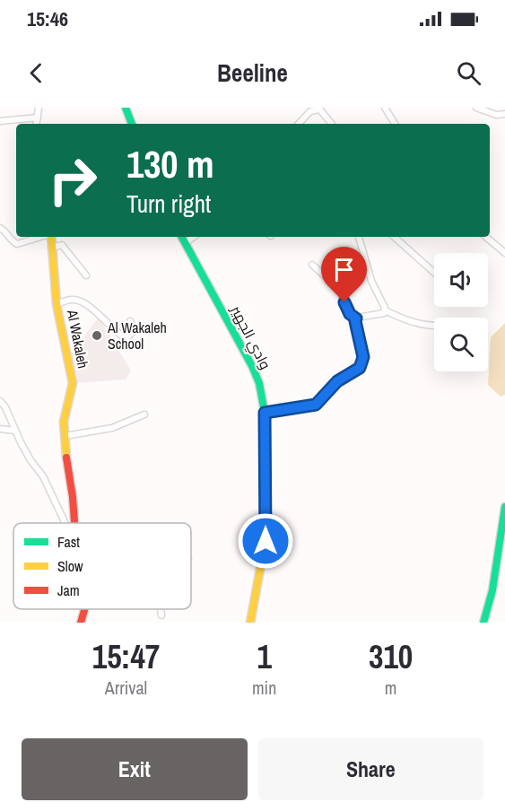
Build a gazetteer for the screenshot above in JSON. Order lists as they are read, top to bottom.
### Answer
{
  "streets": {
    "street": ["وادي الجهير", "Al Wakaleh"]
  },
  "places": ["Al Wakaleh School"],
  "legend": ["Fast", "Slow", "Jam"],
  "page": {
    "status": "15:46",
    "header": "Beeline",
    "turn": ["130 m", "Turn right"],
    "eta": [
      "15:47",
      "Arrival",
      "1",
      "min",
      "310",
      "m"
    ],
    "buttons": ["Exit", "Share"]
  }
}
